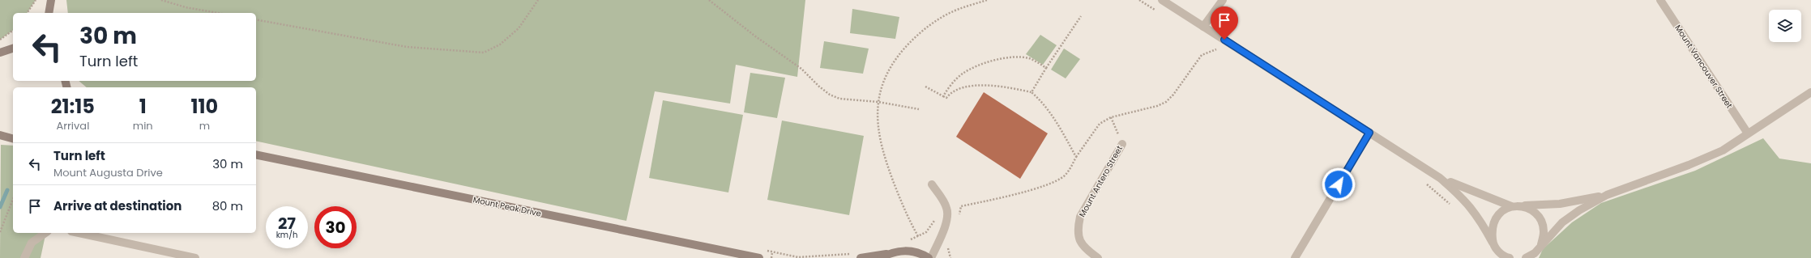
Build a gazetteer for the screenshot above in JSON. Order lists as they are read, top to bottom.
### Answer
{
  "streets": {
    "street": ["Mount Vancouver Street", "Mount Antero Street", "Mount Peak Drive"]
  },
  "page": {
    "turn": ["30 m", "Turn left"],
    "eta": [
      "21:15",
      "Arrival",
      "1",
      "min",
      "110",
      "m"
    ],
    "list": [
      {
        "name": "Turn left",
        "note": "Mount Augusta Drive",
        "value": "30 m"
      },
      {
        "name": "Arrive at destination",
        "value": "80 m"
      }
    ],
    "speed": "27 km/h",
    "limit": "30"
  }
}
